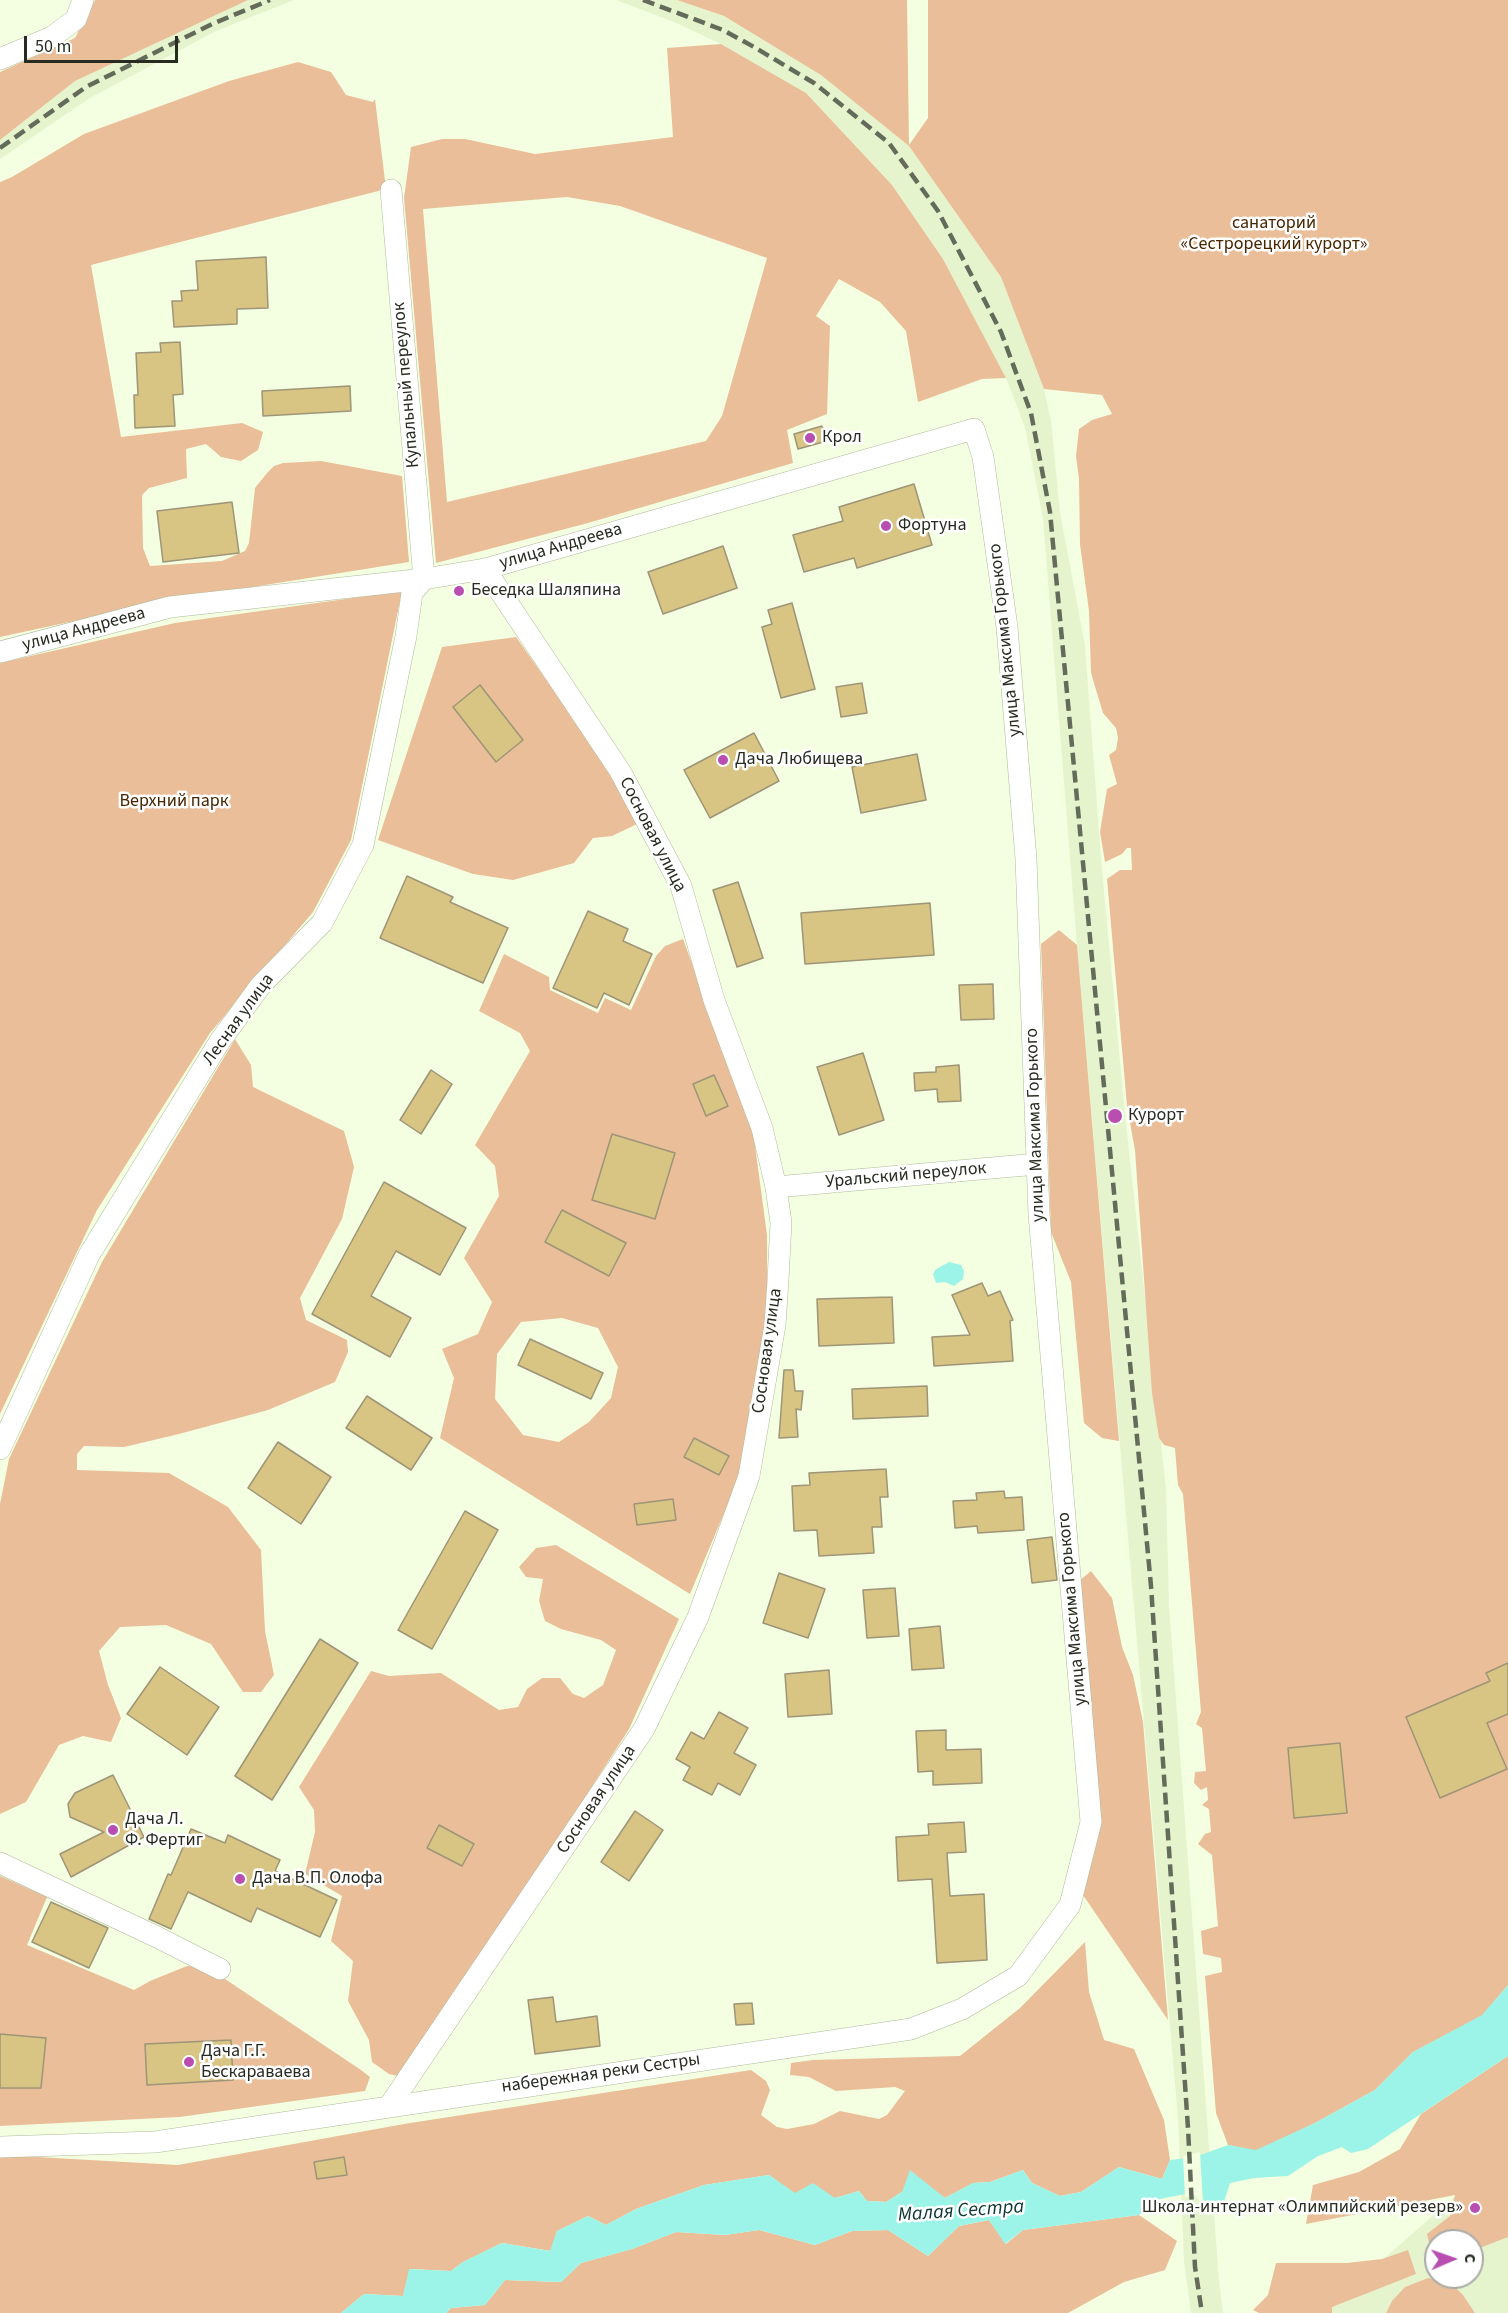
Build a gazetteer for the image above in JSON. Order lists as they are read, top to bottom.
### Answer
{
  "streets": {
    "street": [
      "Купальный переулок",
      "улица Андреева",
      "улица Максима Горького",
      "Сосновая улица",
      "Лесная улица",
      "Уральский переулок",
      "набережная реки Сестры"
    ]
  },
  "crossings": [
    ["Купальный переулок", "улица Андреева"],
    ["Купальный переулок", "Лесная улица"],
    ["улица Андреева", "улица Максима Горького"],
    ["улица Андреева", "Сосновая улица"],
    ["улица Андреева", "Лесная улица"],
    ["улица Максима Горького", "Уральский переулок"],
    ["улица Максима Горького", "набережная реки Сестры"],
    ["Сосновая улица", "Уральский переулок"],
    ["Сосновая улица", "набережная реки Сестры"]
  ],
  "water": ["Малая Сестра"],
  "parks": ["санаторий «Сестрорецкий курорт»", "Верхний парк"],
  "places": [
    "Крол",
    "Фортуна",
    "Беседка Шаляпина",
    "Дача Любищева",
    "Курорт",
    "Дача Л. Ф. Фертиг",
    "Дача В.П. Олофа",
    "Дача Г.Г. Бескараваева",
    "Школа-интернат «Олимпийский резерв»"
  ],
  "scale_bar": "50 m",
  "north": "right"
}
